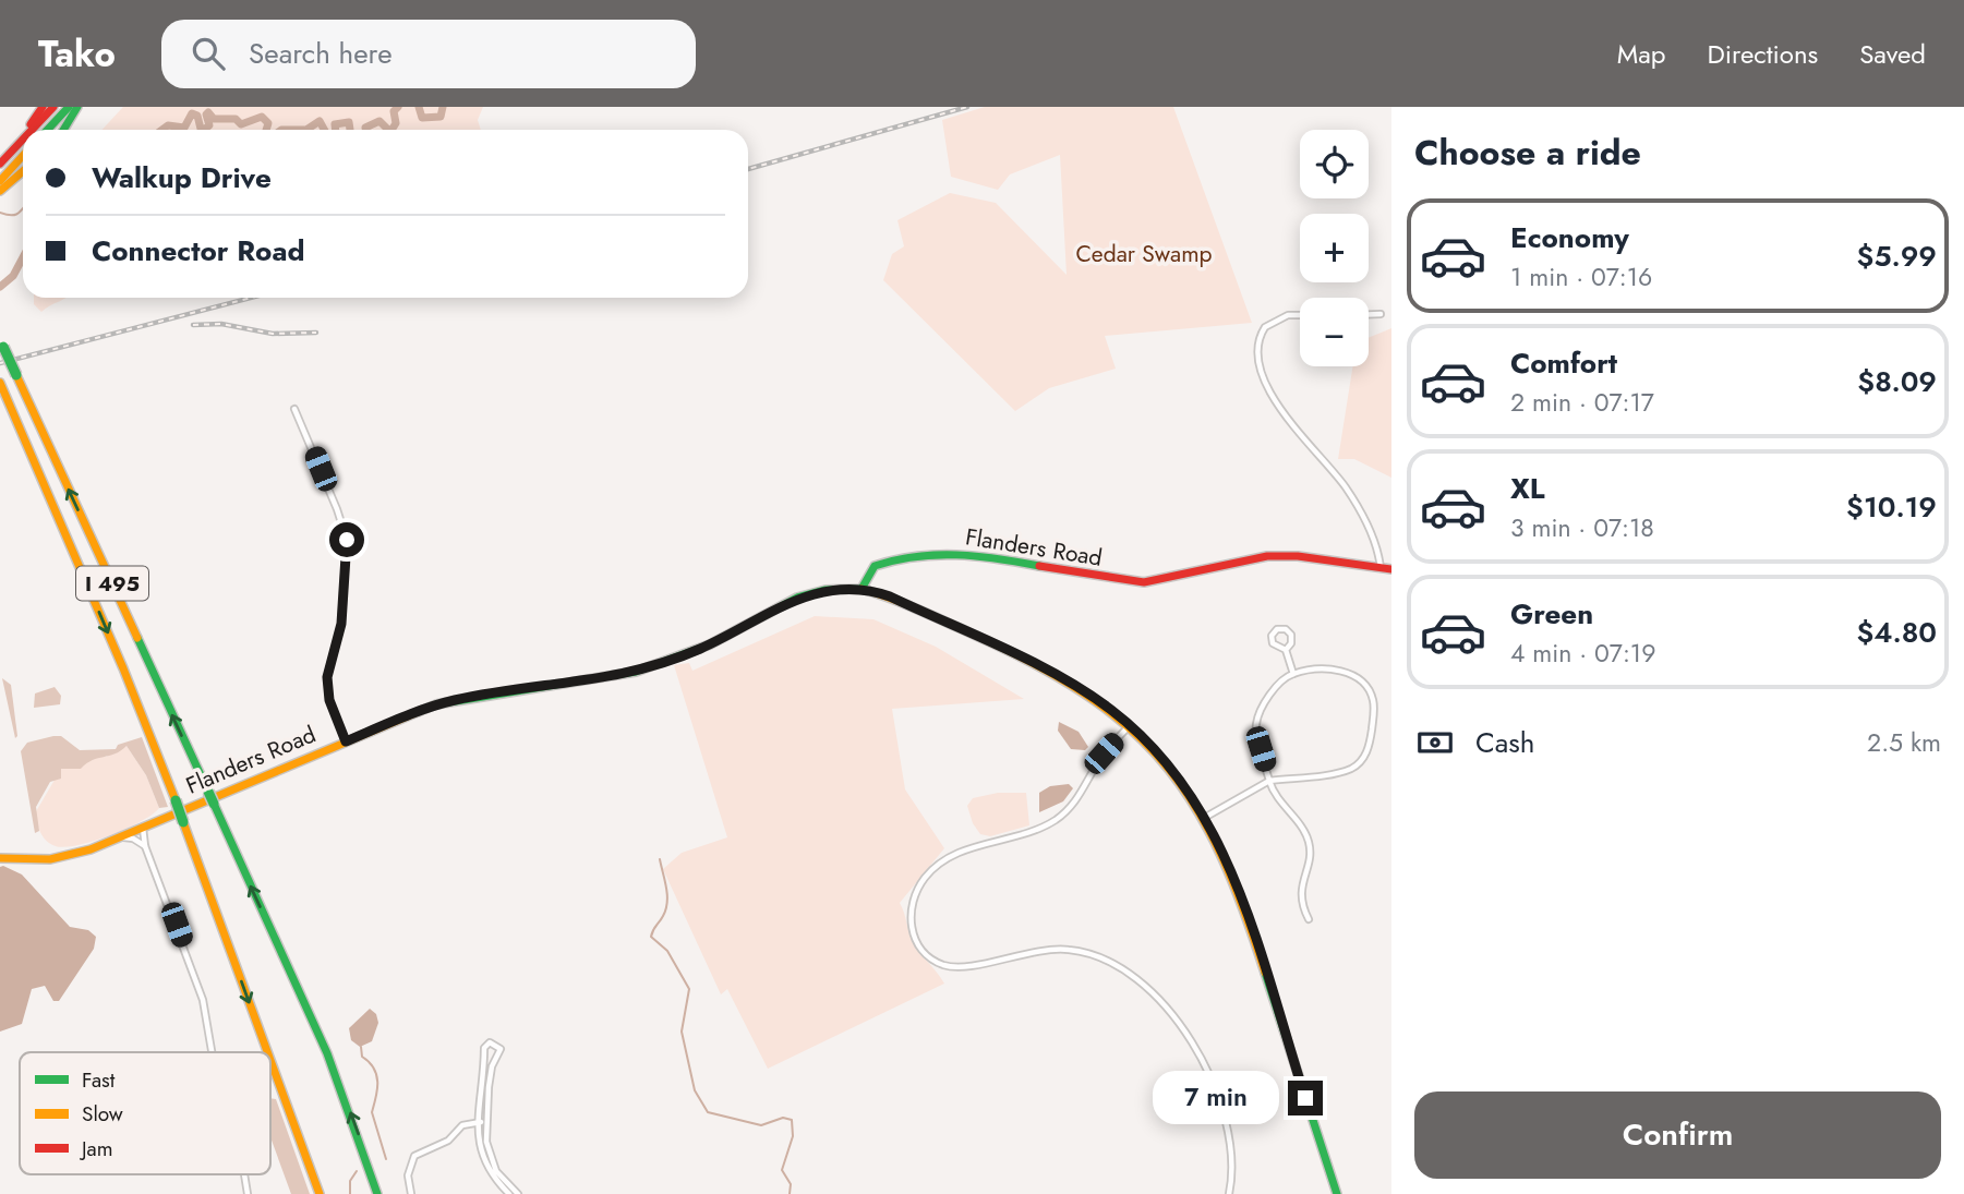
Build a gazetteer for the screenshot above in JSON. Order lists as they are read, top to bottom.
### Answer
{
  "streets": {
    "main road": ["Flanders Road", "I 495"]
  },
  "parks": ["Cedar Swamp"],
  "legend": ["Fast", "Slow", "Jam"],
  "page": {
    "header": "Tako",
    "search": "Search here",
    "nav": ["Map", "Directions", "Saved"],
    "heading": "Choose a ride",
    "map_buttons": ["+", "−"],
    "banner": ["Walkup Drive", "Connector Road"],
    "list": [
      {
        "name": "Economy",
        "note": "1 min · 07:16",
        "value": "$5.99"
      },
      {
        "name": "Comfort",
        "note": "2 min · 07:17",
        "value": "$8.09"
      },
      {
        "name": "XL",
        "note": "3 min · 07:18",
        "value": "$10.19"
      },
      {
        "name": "Green",
        "note": "4 min · 07:19",
        "value": "$4.80"
      }
    ],
    "pay": ["Cash", "2.5 km"],
    "bubble": "7 min",
    "buttons": "Confirm"
  }
}
